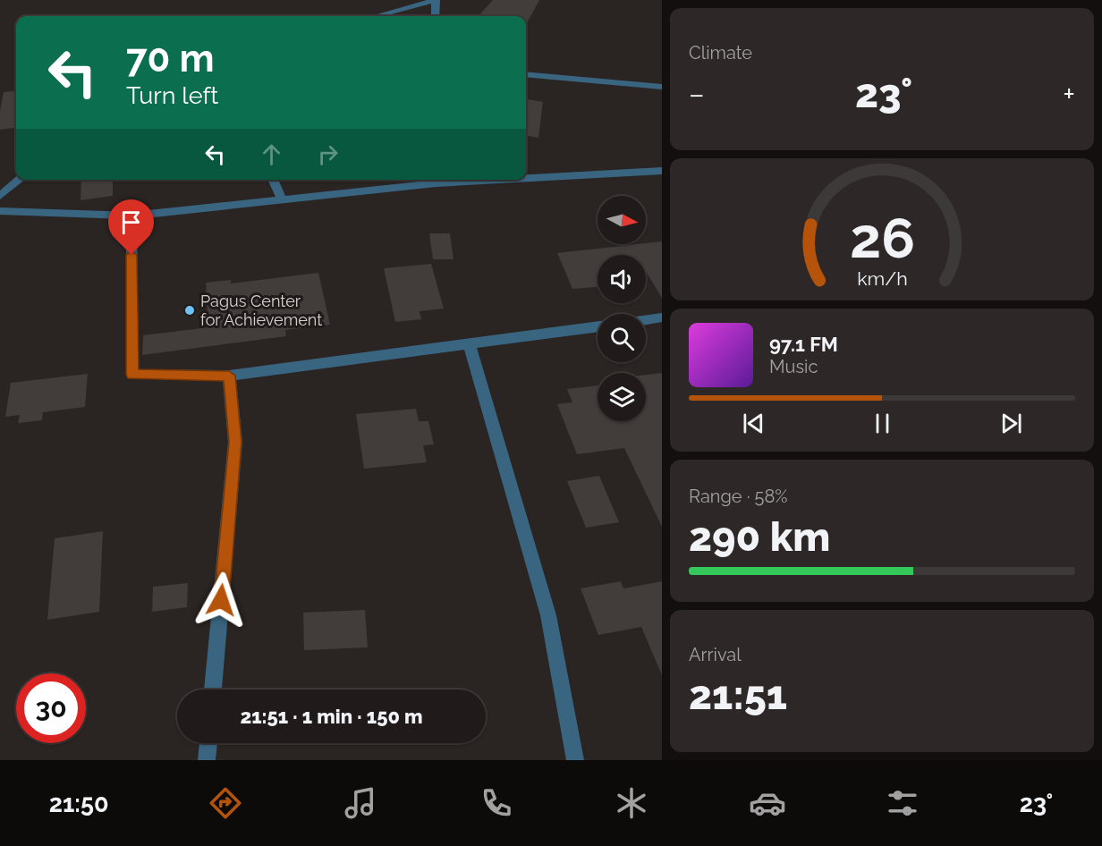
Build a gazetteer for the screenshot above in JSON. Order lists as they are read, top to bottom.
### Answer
{
  "places": ["Pagus Center for Achievement"],
  "north": "right",
  "page": {
    "tile": [
      "Climate",
      ["Range · 58%", "290 km"],
      ["Arrival", "21:51"]
    ],
    "turn": ["70 m", "Turn left"],
    "heat": ["−", "23°", "+"],
    "song": ["97.1 FM", "Music"],
    "limit": "30",
    "trip": "21:51 · 1 min · 150 m",
    "tabs": ["21:50", "23°"],
    "gauge": ["26", "km/h"]
  }
}
